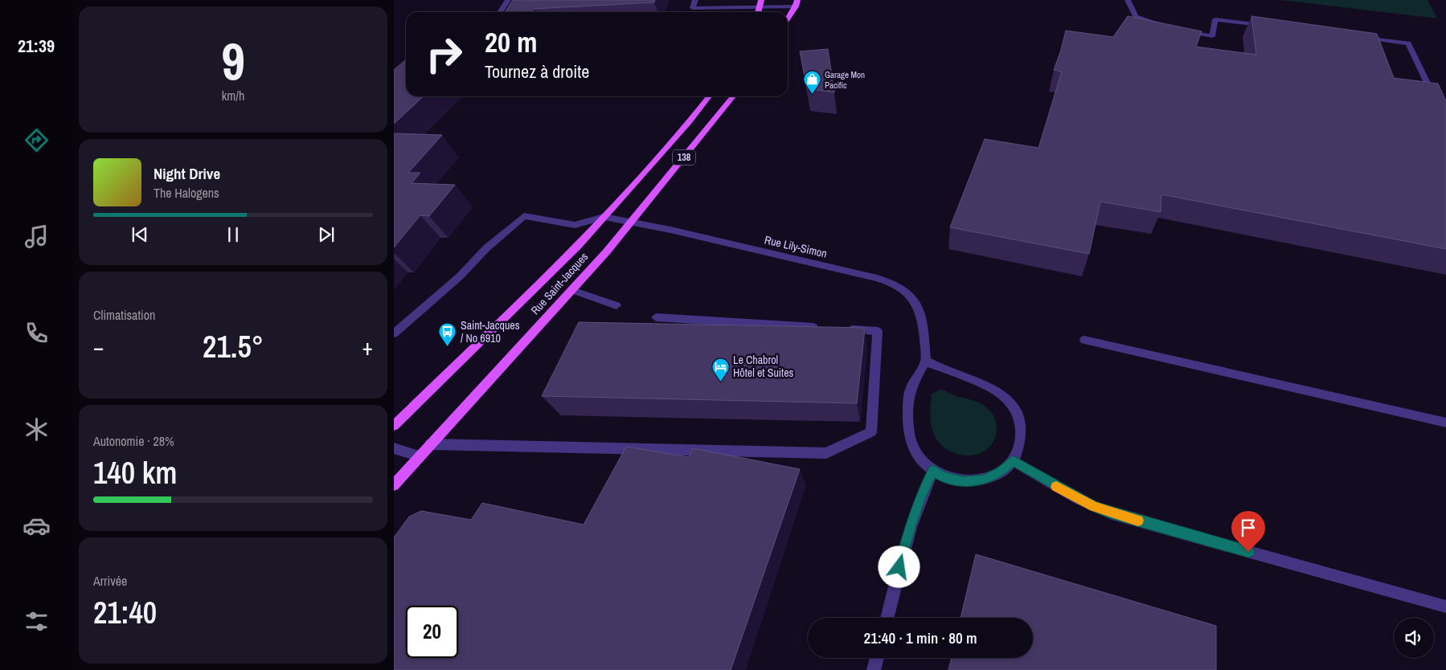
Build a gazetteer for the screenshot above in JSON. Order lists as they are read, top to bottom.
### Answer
{
  "streets": {
    "main road": ["138", "Rue Saint-Jacques"],
    "street": ["Rue Lily-Simon"]
  },
  "crossings": [
    ["Rue Lily-Simon", "Rue Saint-Jacques"]
  ],
  "places": {
    "shop": ["Garage Mon Pacific"],
    "bus stop": ["Saint-Jacques / No 6910"],
    "hotel": ["Le Chabrol Hôtel et Suites"]
  },
  "page": {
    "tabs": "21:39",
    "tile": [
      ["9", "km/h"],
      "Climatisation",
      ["Autonomie · 28%", "140 km"],
      ["Arrivée", "21:40"]
    ],
    "turn": ["20 m", "Tournez à droite"],
    "song": ["Night Drive", "The Halogens"],
    "heat": ["−", "21.5°", "+"],
    "limit": "20",
    "trip": "21:40 · 1 min · 80 m"
  }
}
